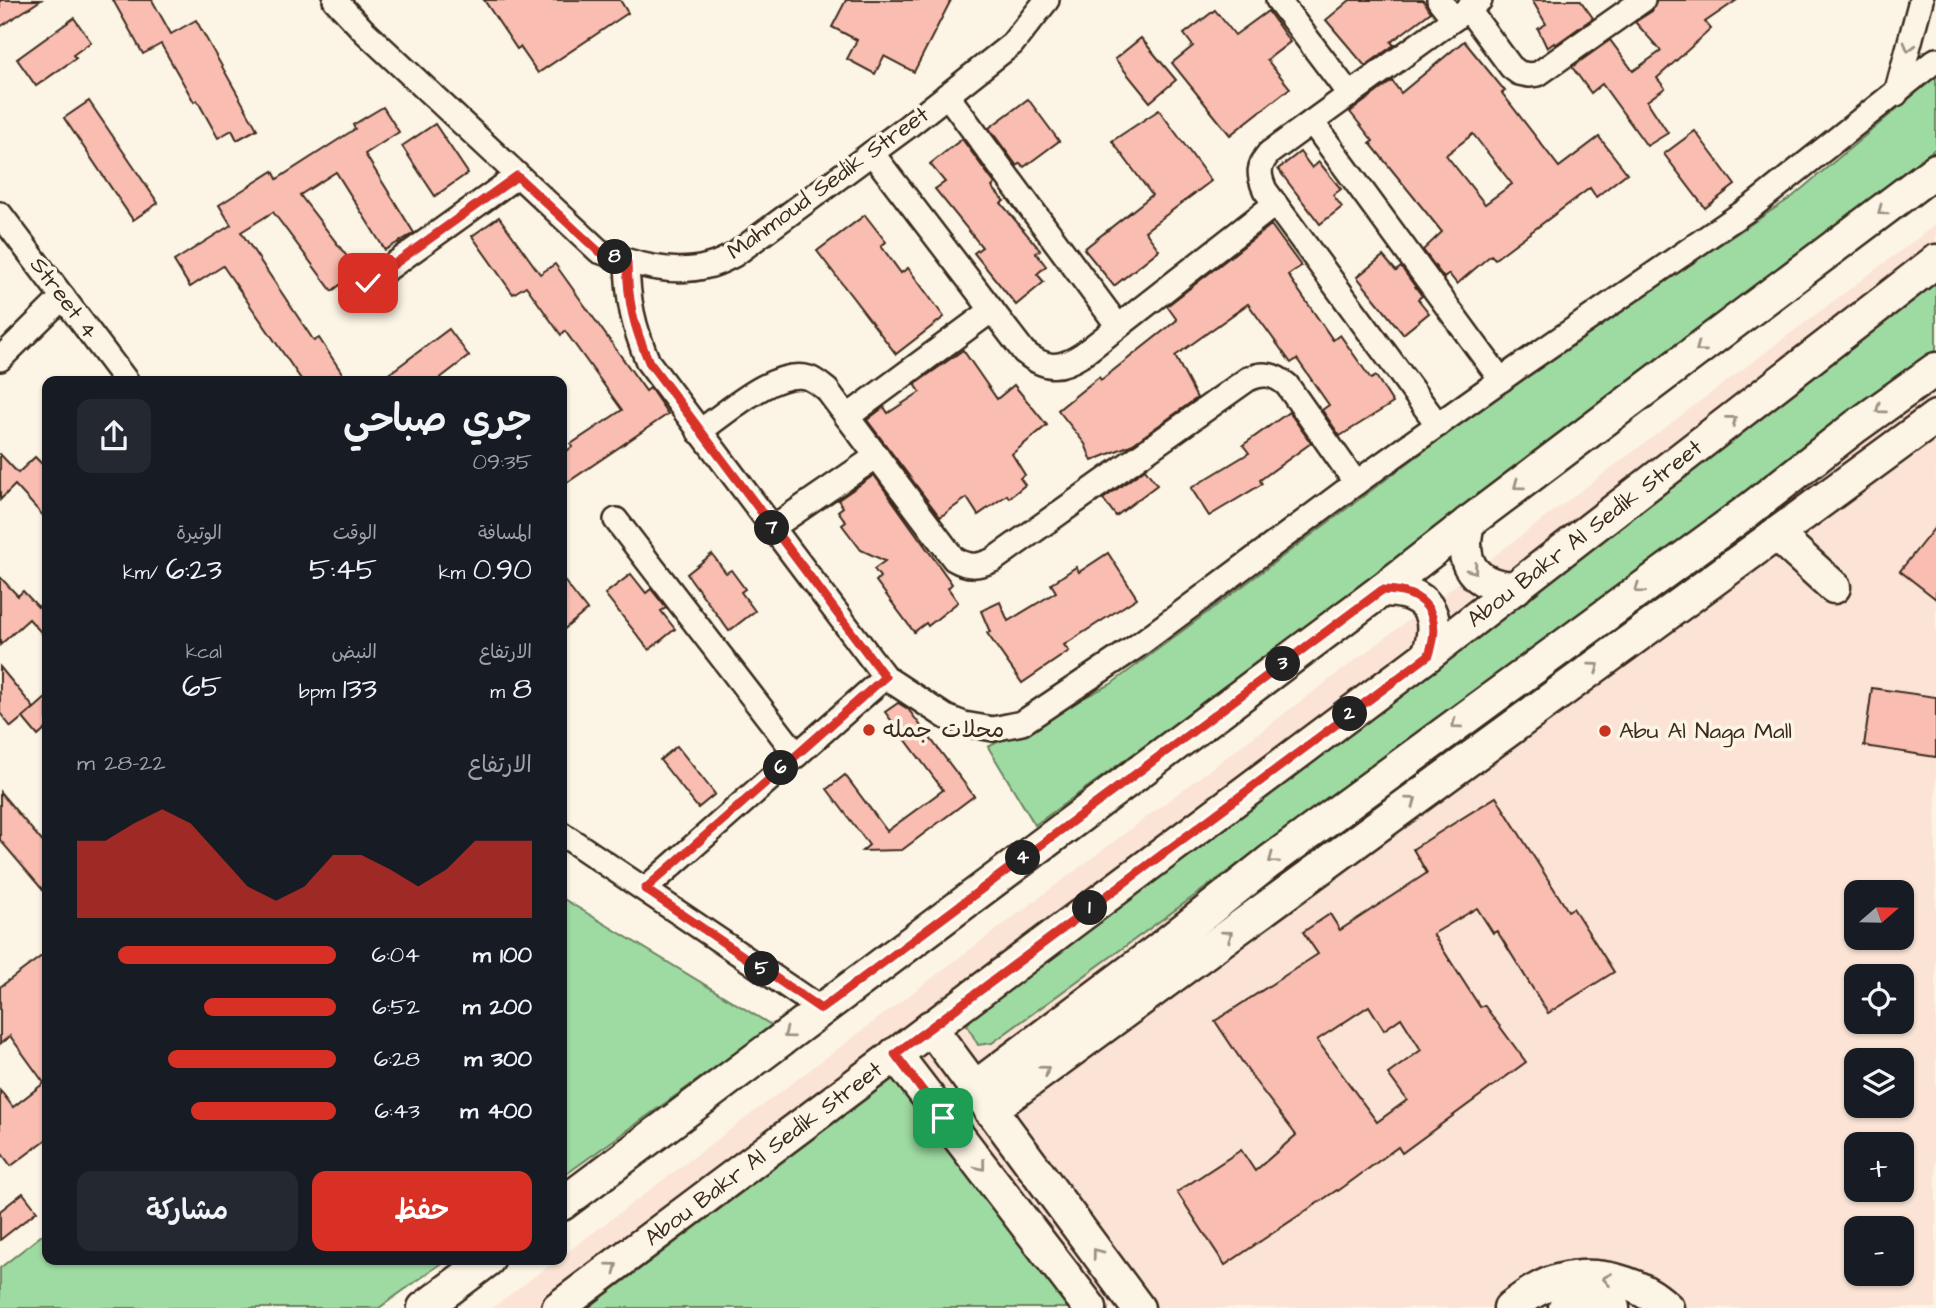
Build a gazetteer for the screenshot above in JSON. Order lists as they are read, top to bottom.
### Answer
{
  "streets": {
    "main road": ["Abou Bakr Al Sedik Street"],
    "street": ["Mahmoud Sedik Street", "Street 4"]
  },
  "places": ["محلات جمله", "Abu Al Naga Mall"],
  "north": "right",
  "page": {
    "pins": [
      "8",
      "7",
      "3",
      "2",
      "6",
      "4",
      "1",
      "5"
    ],
    "heading": ["جري صباحي", "09:35"],
    "stats": [
      ["المسافة", "0.90 km"],
      ["الوقت", "5:45"],
      ["الوتيرة", "6:23 /km"],
      ["الارتفاع", "8 m"],
      ["النبض", "133 bpm"],
      ["kcal", "65"]
    ],
    "chart": ["الارتفاع", "22–28 m"],
    "map_buttons": ["+", "−"],
    "list": [
      {
        "name": "100 m",
        "note": "6:04"
      },
      {
        "name": "200 m",
        "note": "6:52"
      },
      {
        "name": "300 m",
        "note": "6:28"
      },
      {
        "name": "400 m",
        "note": "6:43"
      }
    ],
    "buttons": ["حفظ", "مشاركة"]
  }
}
